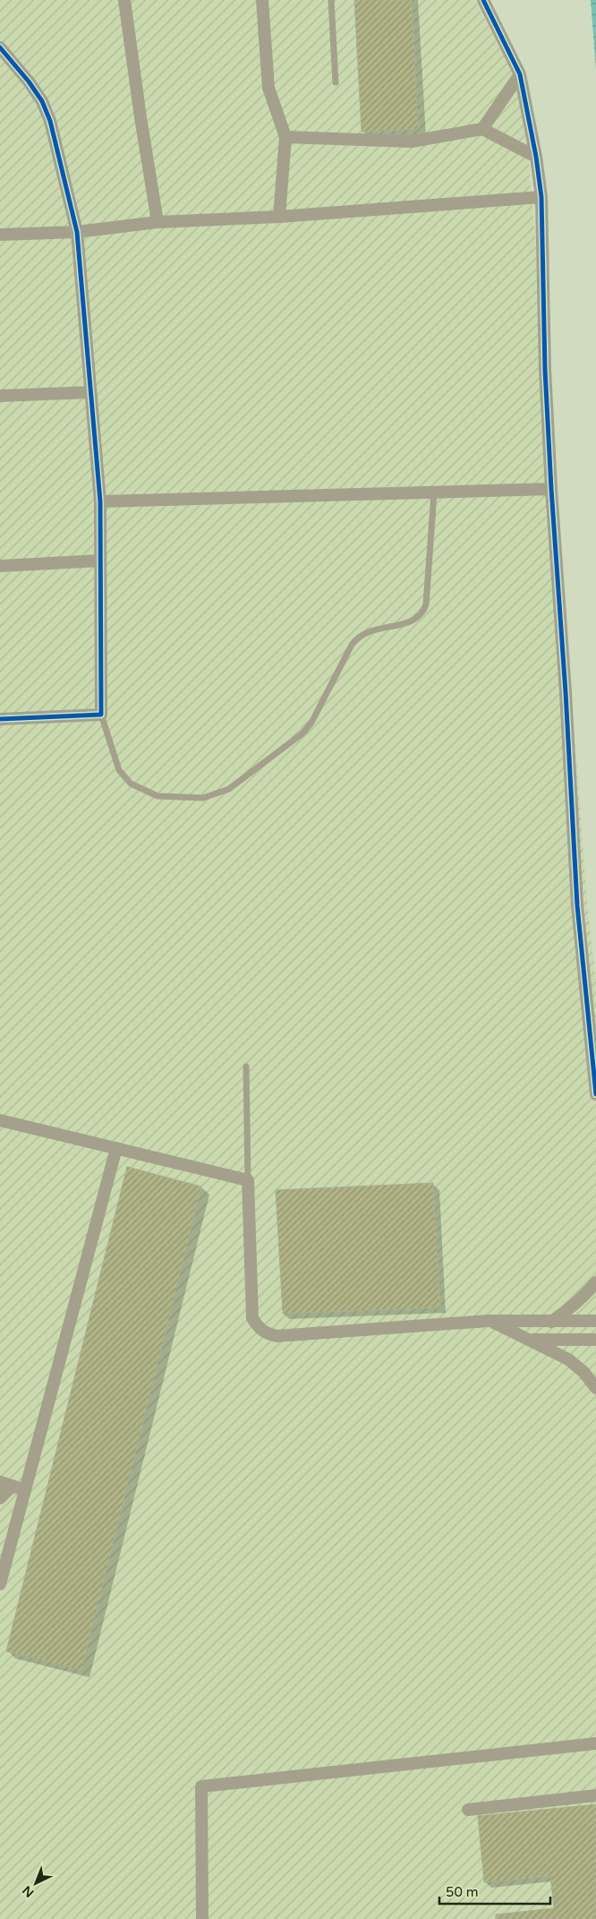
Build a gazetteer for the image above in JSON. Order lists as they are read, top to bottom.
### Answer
{
  "scale_bar": "50 m",
  "north": "bottom left"
}
